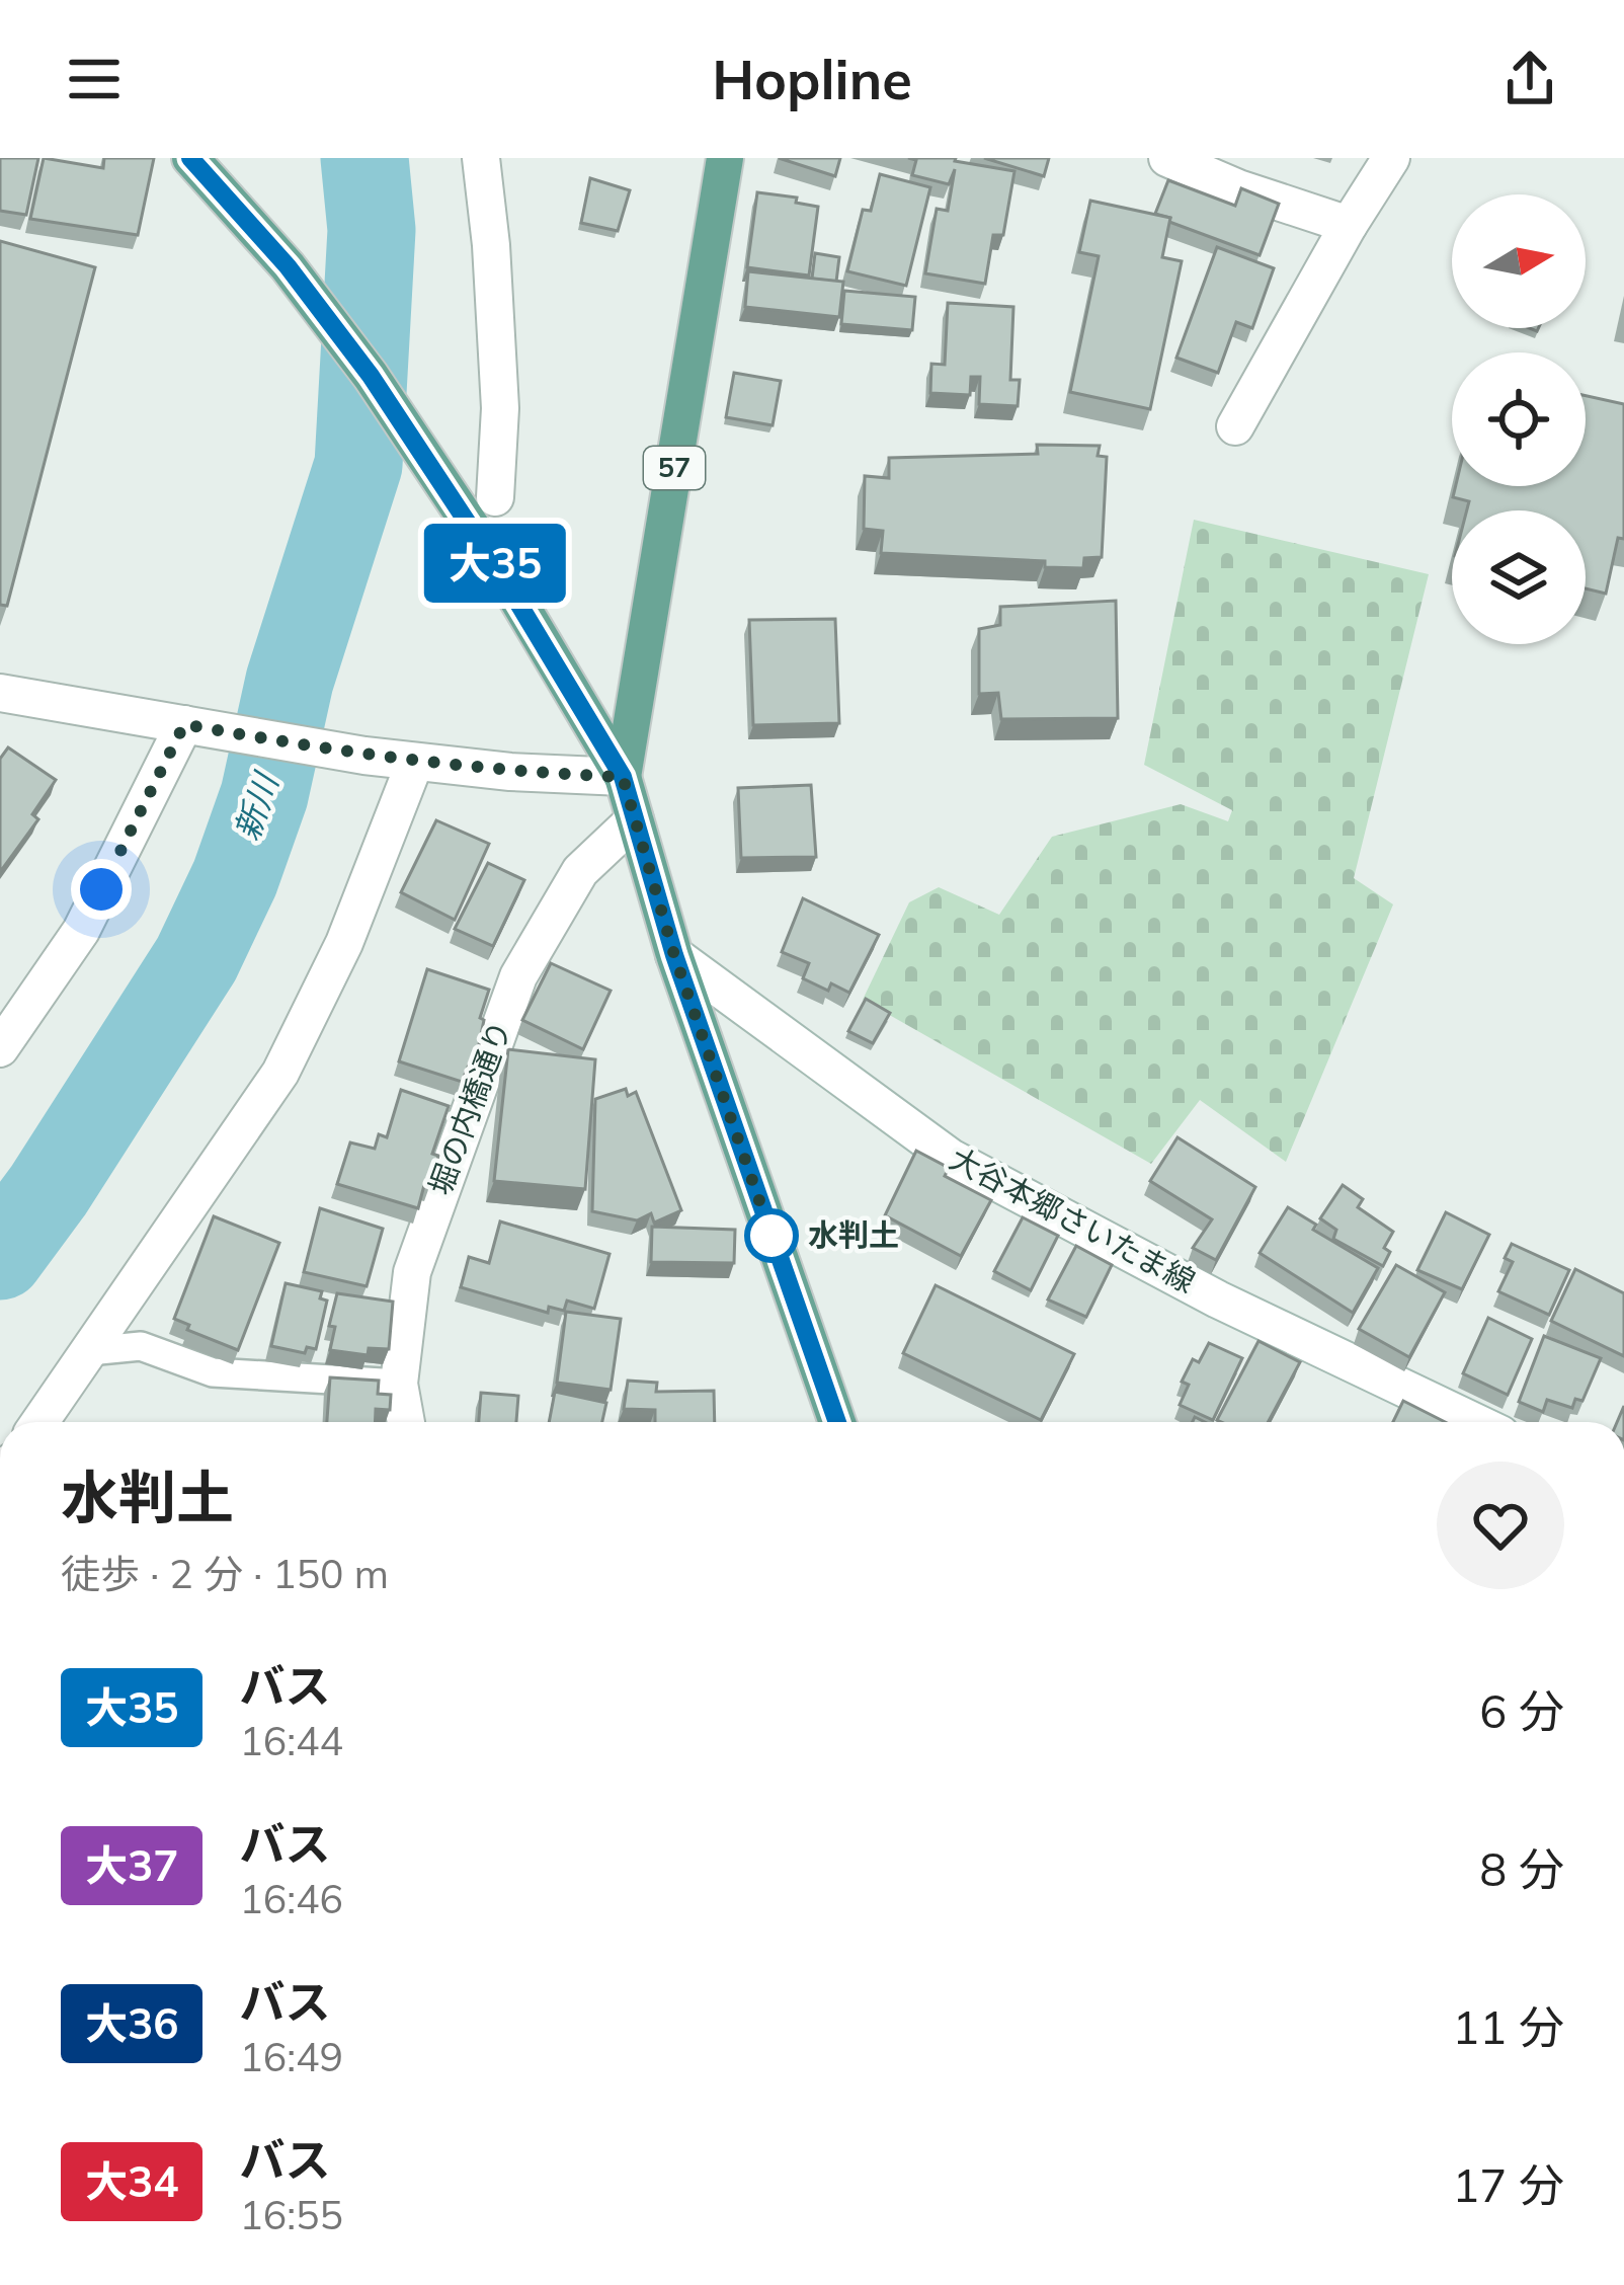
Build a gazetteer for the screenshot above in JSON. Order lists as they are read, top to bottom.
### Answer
{
  "streets": {
    "main road": ["57"],
    "street": ["堀の内橋通り", "大谷本郷さいたま線"]
  },
  "water": ["新川"],
  "places": ["水判土"],
  "lines": ["bus line 大35"],
  "north": "right",
  "page": {
    "header": "Hopline",
    "on_map": "大35",
    "heading": ["水判土", "徒歩 · 2 分 · 150 m"],
    "list": [
      {
        "mark": "大35",
        "name": "バス",
        "note": "16:44",
        "value": "6 分"
      },
      {
        "mark": "大37",
        "name": "バス",
        "note": "16:46",
        "value": "8 分"
      },
      {
        "mark": "大36",
        "name": "バス",
        "note": "16:49",
        "value": "11 分"
      },
      {
        "mark": "大34",
        "name": "バス",
        "note": "16:55",
        "value": "17 分"
      }
    ]
  }
}
